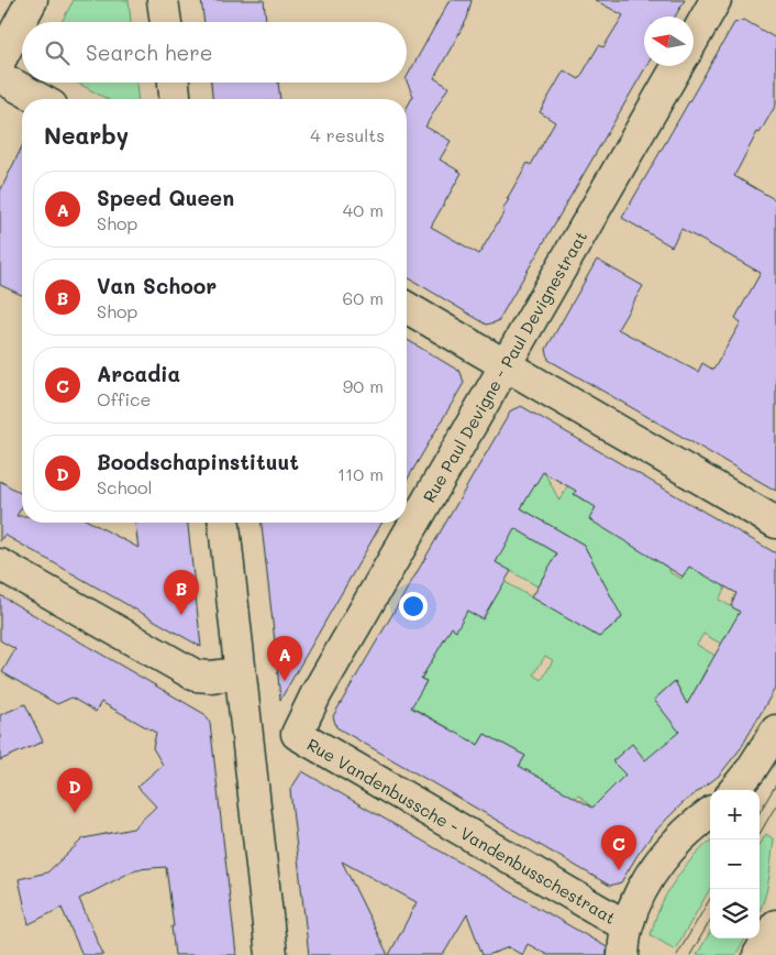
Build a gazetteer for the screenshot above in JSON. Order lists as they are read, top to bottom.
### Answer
{
  "streets": {
    "street": ["Rue Paul Devigne - Paul Devignestraat", "Rue Vandenbussche - Vandenbusschestraat"]
  },
  "crossings": [
    ["Rue Paul Devigne - Paul Devignestraat", "Rue Vandenbussche - Vandenbusschestraat"]
  ],
  "north": "left",
  "page": {
    "search": "Search here",
    "heading": ["Nearby", "4 results"],
    "list": [
      {
        "mark": "A",
        "name": "Speed Queen",
        "note": "Shop",
        "value": "40 m"
      },
      {
        "mark": "B",
        "name": "Van Schoor",
        "note": "Shop",
        "value": "60 m"
      },
      {
        "mark": "C",
        "name": "Arcadia",
        "note": "Office",
        "value": "90 m"
      },
      {
        "mark": "D",
        "name": "Boodschapinstituut",
        "note": "School",
        "value": "110 m"
      }
    ],
    "pins": [
      "B",
      "A",
      "D",
      "C"
    ],
    "map_buttons": ["+", "−"]
  }
}
